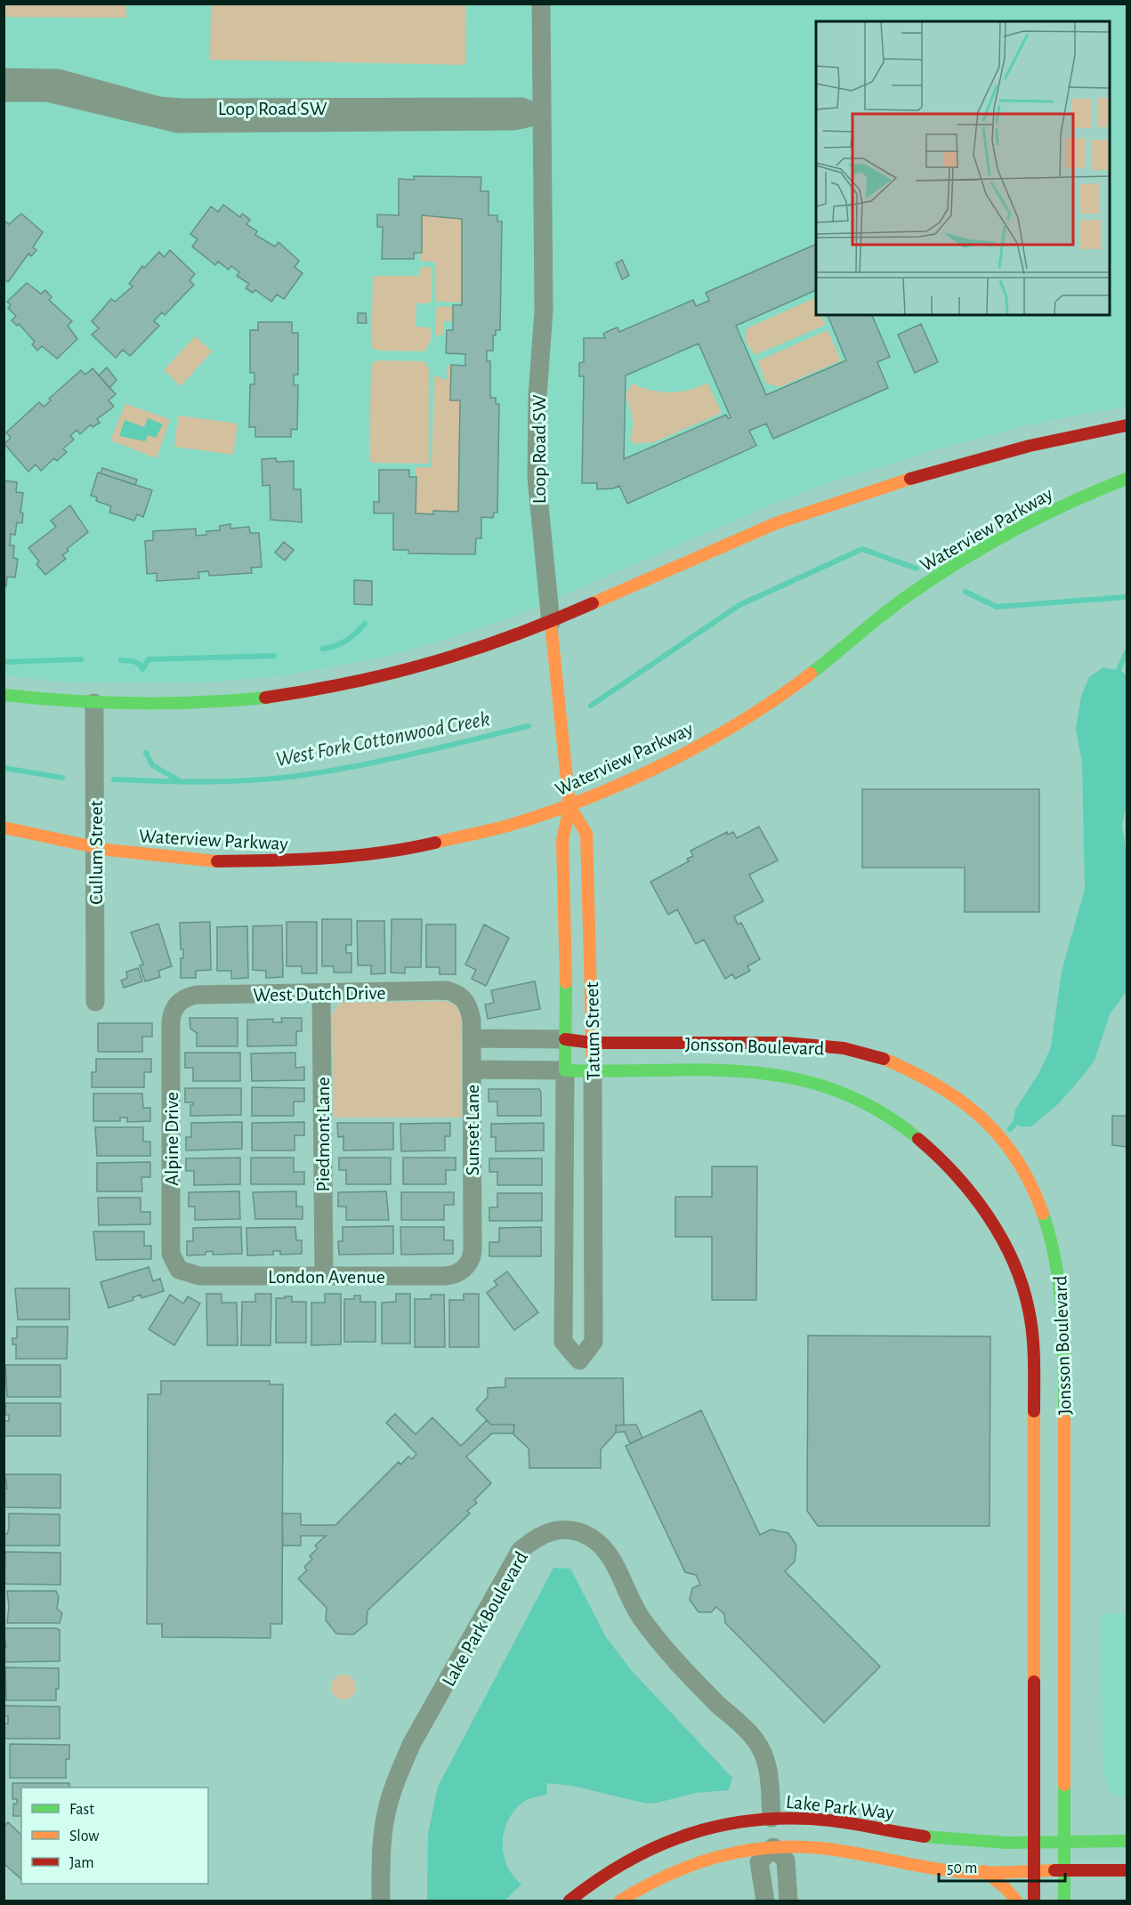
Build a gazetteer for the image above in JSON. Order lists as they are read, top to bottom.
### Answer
{
  "streets": {
    "street": [
      "Loop Road SW",
      "Waterview Parkway",
      "Cullum Street",
      "West Dutch Drive",
      "Tatum Street",
      "Jonsson Boulevard",
      "Sunset Lane",
      "Piedmont Lane",
      "Alpine Drive",
      "London Avenue",
      "Lake Park Boulevard",
      "Lake Park Way"
    ]
  },
  "crossings": [
    ["Loop Road SW", "Tatum Street"],
    ["Waterview Parkway", "Cullum Street"],
    ["Waterview Parkway", "Tatum Street"],
    ["West Dutch Drive", "Sunset Lane"],
    ["West Dutch Drive", "Piedmont Lane"],
    ["West Dutch Drive", "Alpine Drive"],
    ["Tatum Street", "Jonsson Boulevard"],
    ["Jonsson Boulevard", "Sunset Lane"],
    ["Jonsson Boulevard", "Lake Park Way"],
    ["Sunset Lane", "London Avenue"],
    ["Piedmont Lane", "London Avenue"],
    ["Alpine Drive", "London Avenue"],
    ["Lake Park Boulevard", "Lake Park Way"]
  ],
  "water": ["West Fork Cottonwood Creek"],
  "legend": ["Fast", "Slow", "Jam"],
  "scale_bar": "50 m"
}
